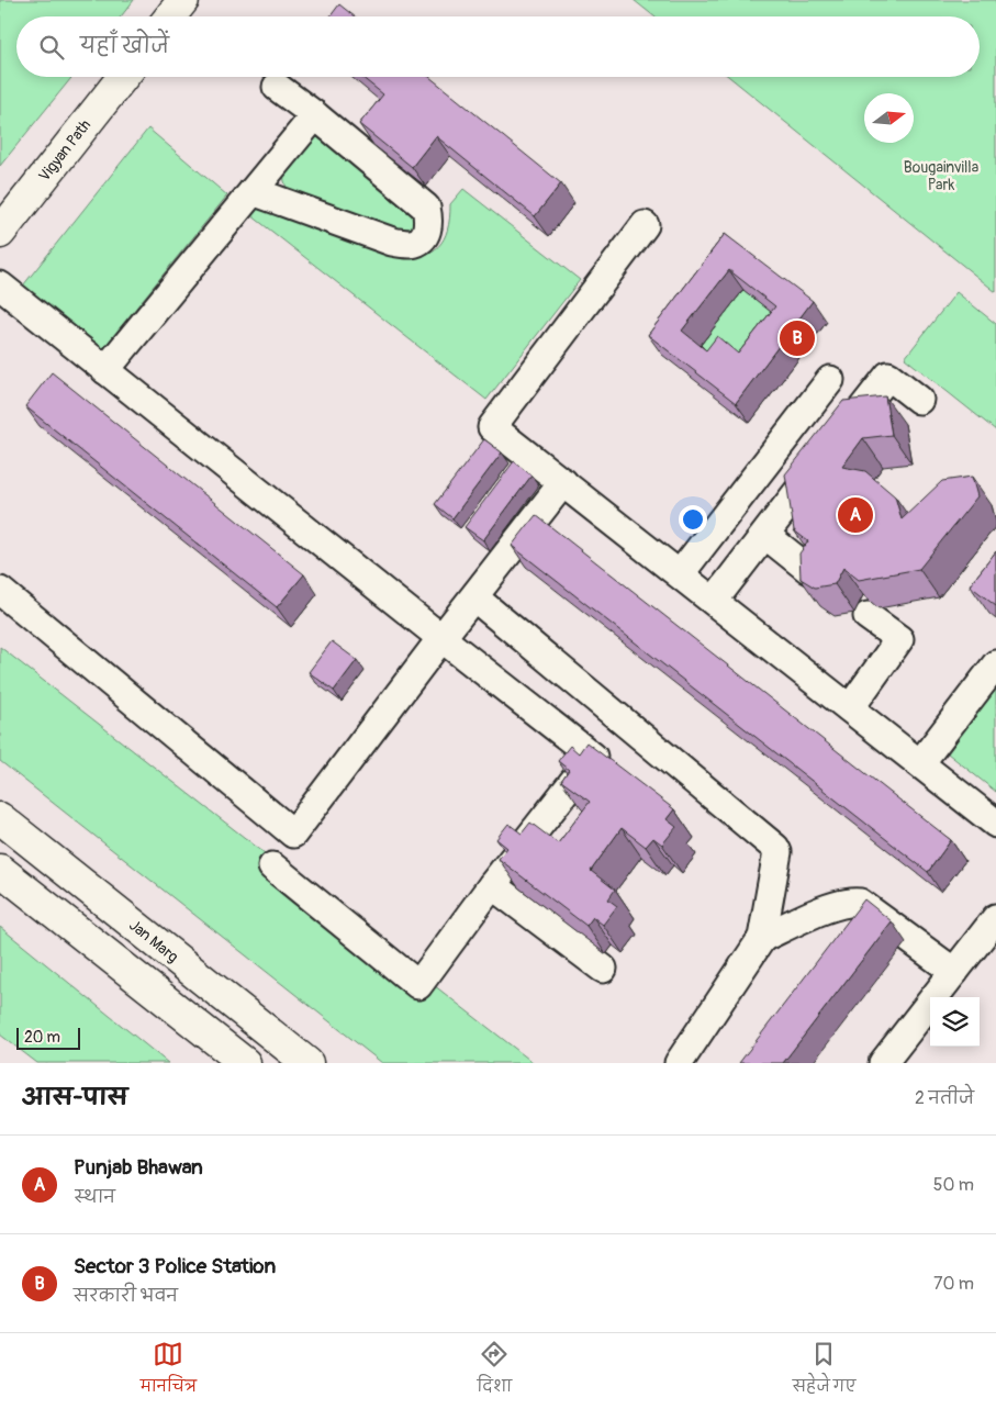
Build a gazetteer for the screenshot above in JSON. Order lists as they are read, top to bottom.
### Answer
{
  "streets": {
    "main road": ["Vigyan Path", "Jan Marg"]
  },
  "parks": ["Bougainvilla Park"],
  "scale_bar": "20 m",
  "north": "right",
  "page": {
    "search": "यहाँ खोजें",
    "pins": ["B", "A"],
    "scale": "20 m",
    "heading": ["आस-पास", "2 नतीजे"],
    "list": [
      {
        "mark": "A",
        "name": "Punjab Bhawan",
        "note": "स्थान",
        "value": "50 m"
      },
      {
        "mark": "B",
        "name": "Sector 3 Police Station",
        "note": "सरकारी भवन",
        "value": "70 m"
      }
    ],
    "nav": ["मानचित्र", "दिशा", "सहेजे गए"]
  }
}
